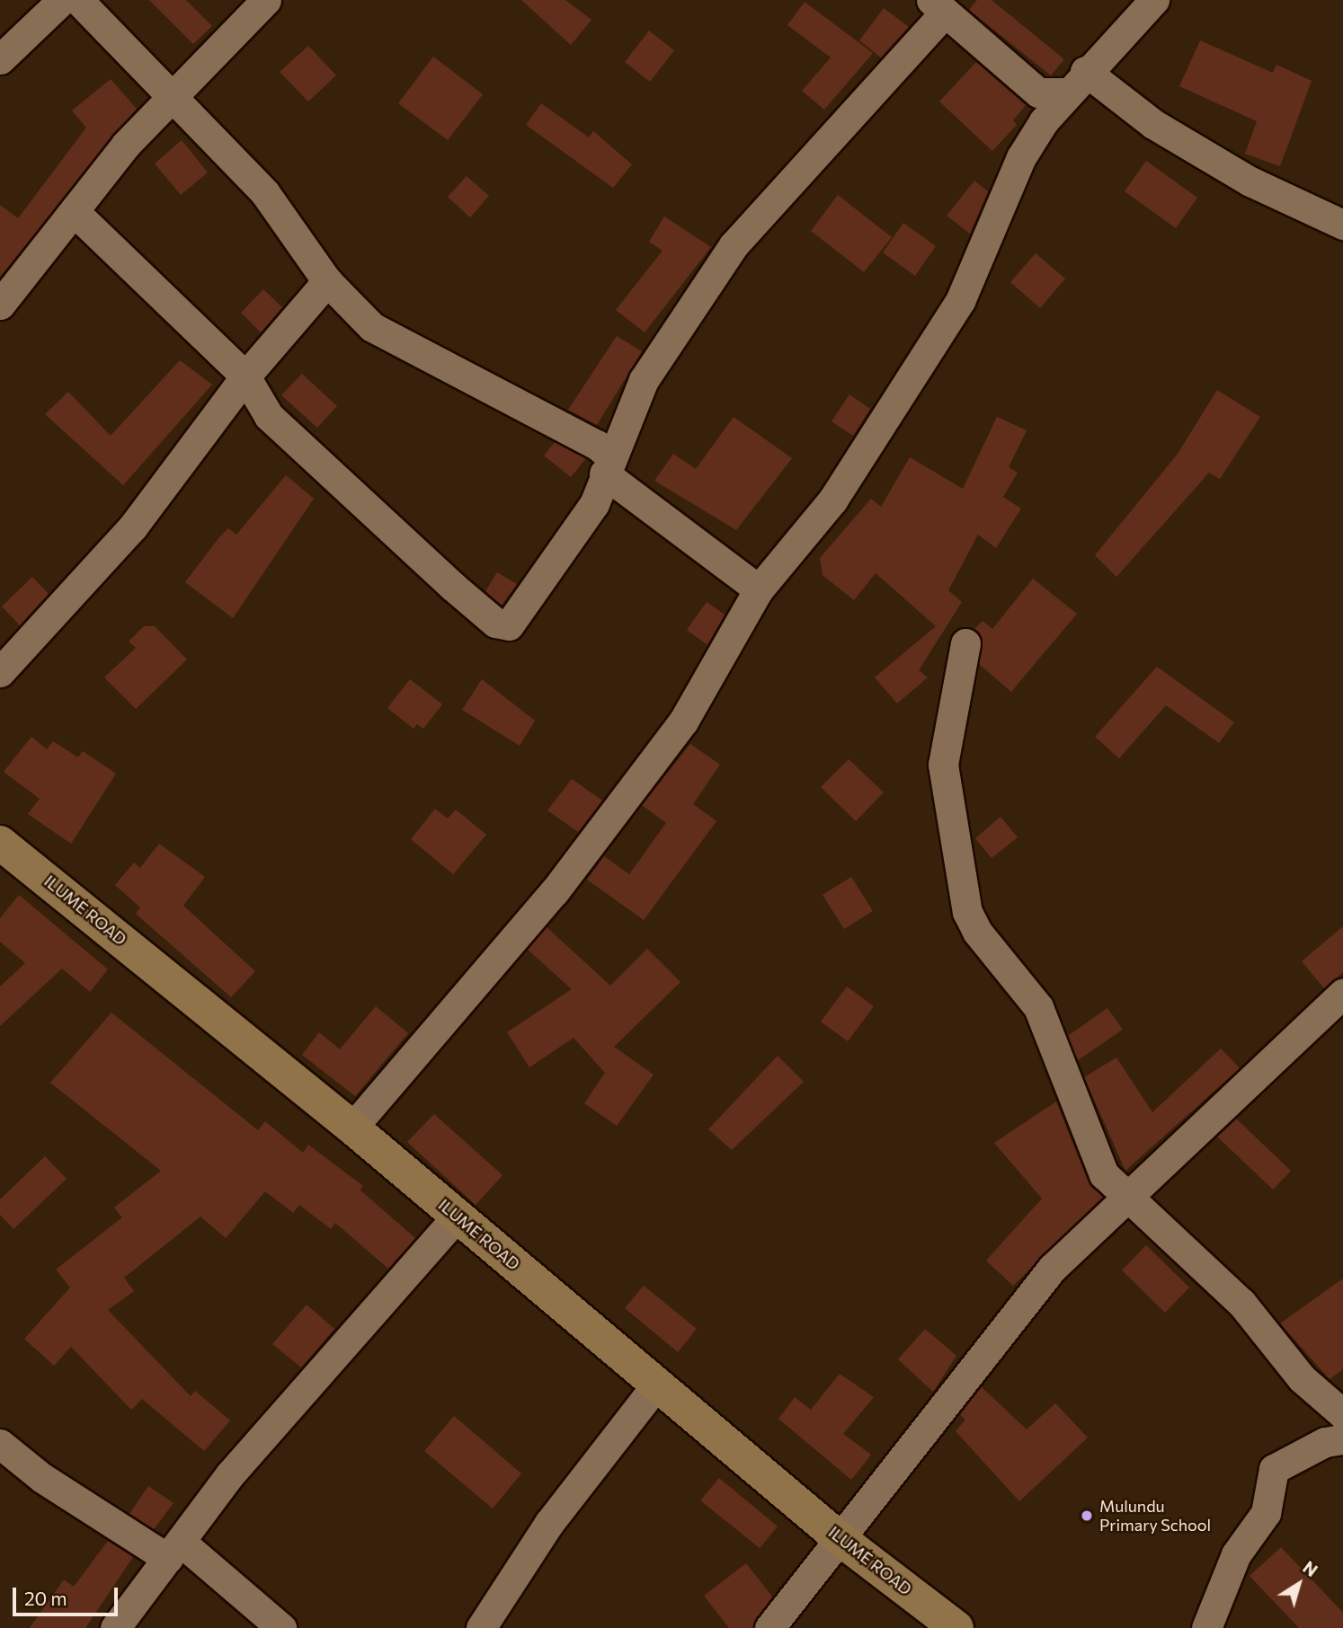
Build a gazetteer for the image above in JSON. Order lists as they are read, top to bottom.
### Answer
{
  "streets": {
    "street": ["ILUME ROAD"]
  },
  "places": ["Mulundu Primary School"],
  "scale_bar": "20 m",
  "north": "top right"
}
